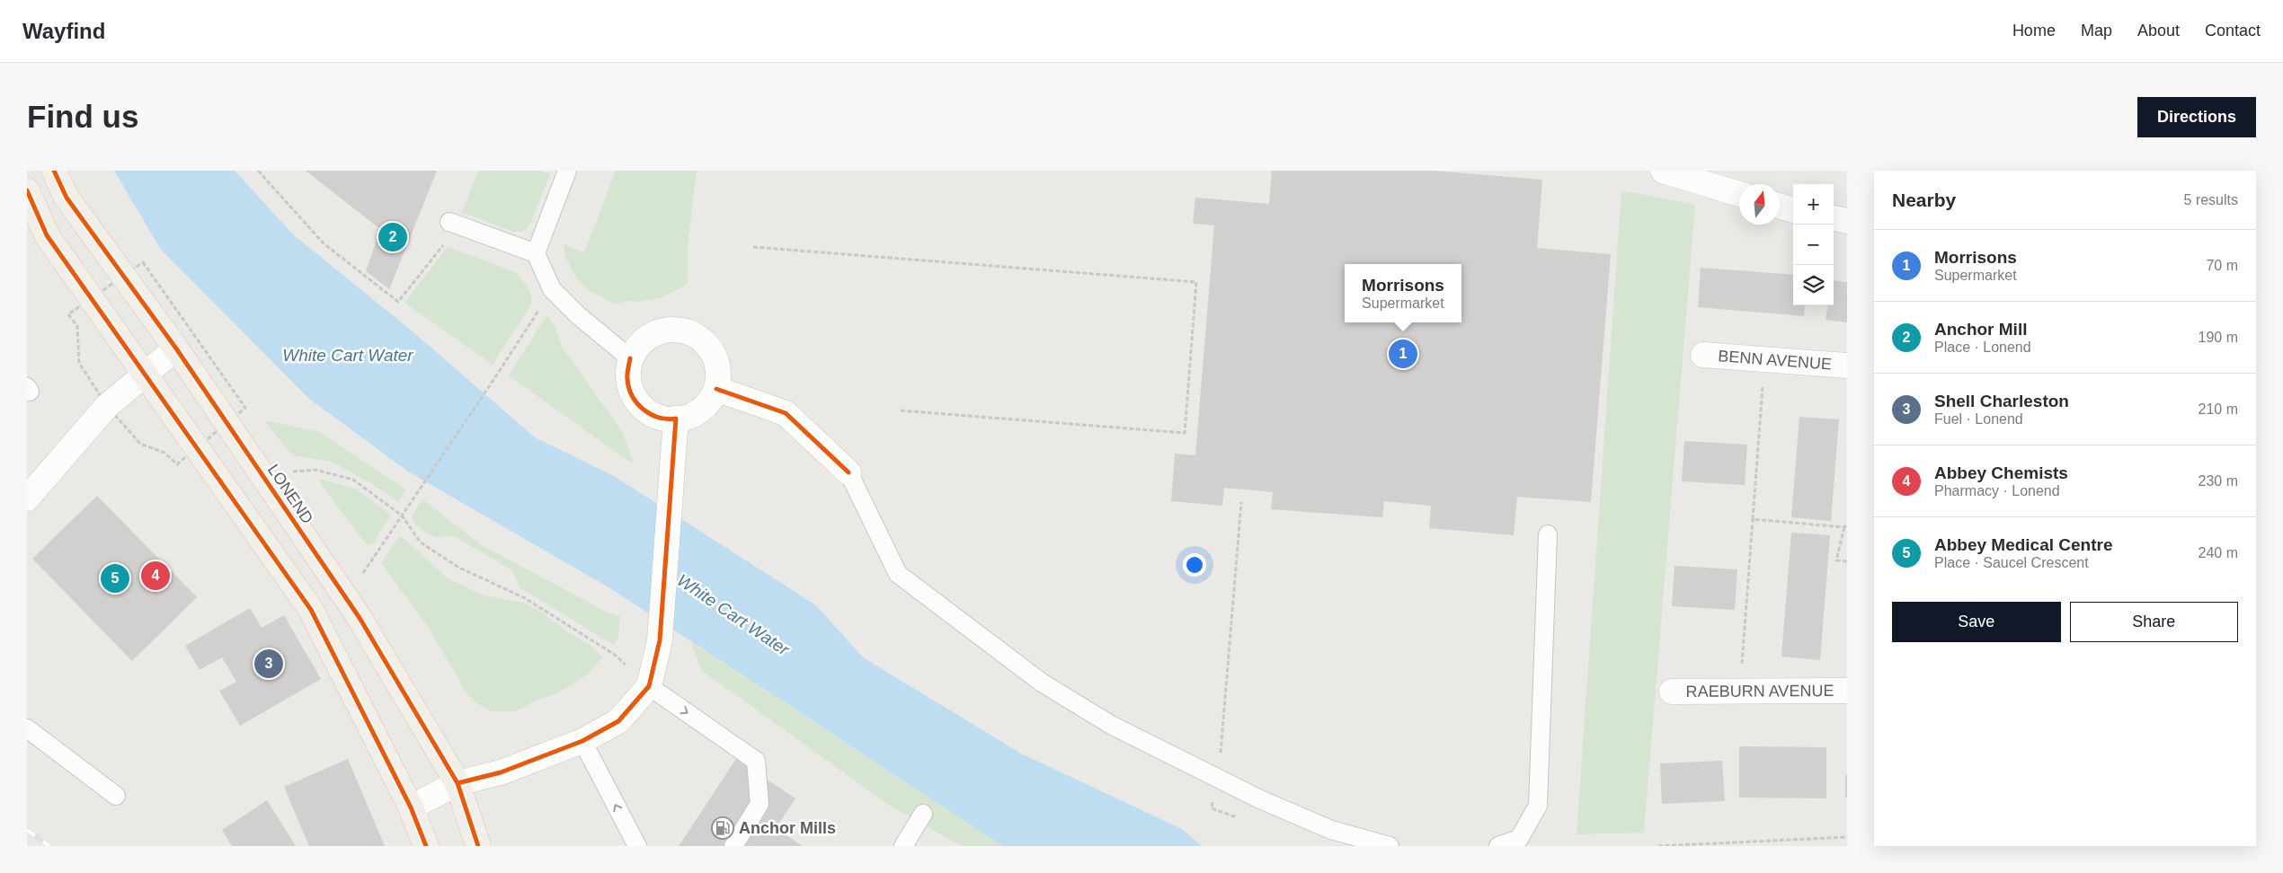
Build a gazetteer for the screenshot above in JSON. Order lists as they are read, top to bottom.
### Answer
{
  "streets": {
    "main road": ["LONEND"],
    "street": ["BENN AVENUE", "RAEBURN AVENUE"]
  },
  "water": ["White Cart Water"],
  "places": {
    "fuel station": ["Anchor Mills"]
  },
  "north": "top",
  "page": {
    "header": "Wayfind",
    "nav": [
      "Home",
      "Map",
      "About",
      "Contact"
    ],
    "buttons": [
      "Directions",
      ["Save", "Share"]
    ],
    "title": "Find us",
    "heading": ["Nearby", "5 results"],
    "map_buttons": ["+", "−"],
    "pins": [
      "2",
      "1",
      "4",
      "5",
      "3"
    ],
    "list": [
      {
        "mark": "1",
        "name": "Morrisons",
        "note": "Supermarket",
        "value": "70 m"
      },
      {
        "mark": "2",
        "name": "Anchor Mill",
        "note": "Place · Lonend",
        "value": "190 m"
      },
      {
        "mark": "3",
        "name": "Shell Charleston",
        "note": "Fuel · Lonend",
        "value": "210 m"
      },
      {
        "mark": "4",
        "name": "Abbey Chemists",
        "note": "Pharmacy · Lonend",
        "value": "230 m"
      },
      {
        "mark": "5",
        "name": "Abbey Medical Centre",
        "note": "Place · Saucel Crescent",
        "value": "240 m"
      }
    ],
    "popup": ["Morrisons", "Supermarket"]
  }
}
